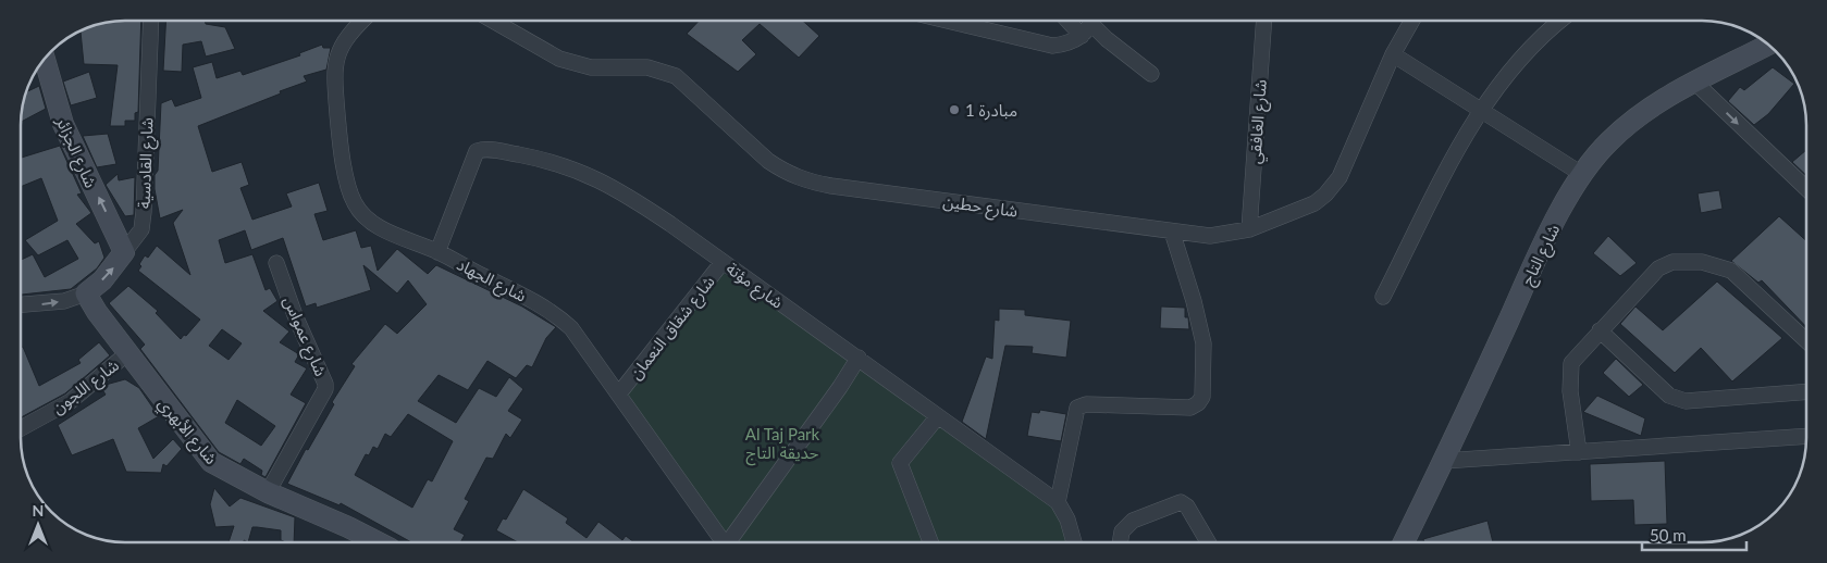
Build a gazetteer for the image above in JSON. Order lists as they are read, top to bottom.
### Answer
{
  "streets": {
    "street": [
      "شارع الغافقي",
      "شارع الجزائر",
      "شارع القادسية",
      "شارع حطين",
      "شارع التاج",
      "شارع الجهاد",
      "شارع مؤتة",
      "شارع شقاق النعمان",
      "شارع عمواس",
      "شارع اللجون",
      "شارع الأبهري"
    ]
  },
  "crossings": [
    ["شارع الغافقي", "شارع حطين"],
    ["شارع الجزائر", "شارع القادسية"],
    ["شارع القادسية", "شارع الأبهري"],
    ["شارع الجهاد", "شارع مؤتة"],
    ["شارع الجهاد", "شارع شقاق النعمان"],
    ["شارع مؤتة", "شارع شقاق النعمان"],
    ["شارع عمواس", "شارع الأبهري"],
    ["شارع اللجون", "شارع الأبهري"]
  ],
  "one_way": ["شارع الجزائر"],
  "parks": ["Al Taj Park حديقة التاج"],
  "places": ["مبادرة 1"],
  "scale_bar": "50 m",
  "north": "top"
}
